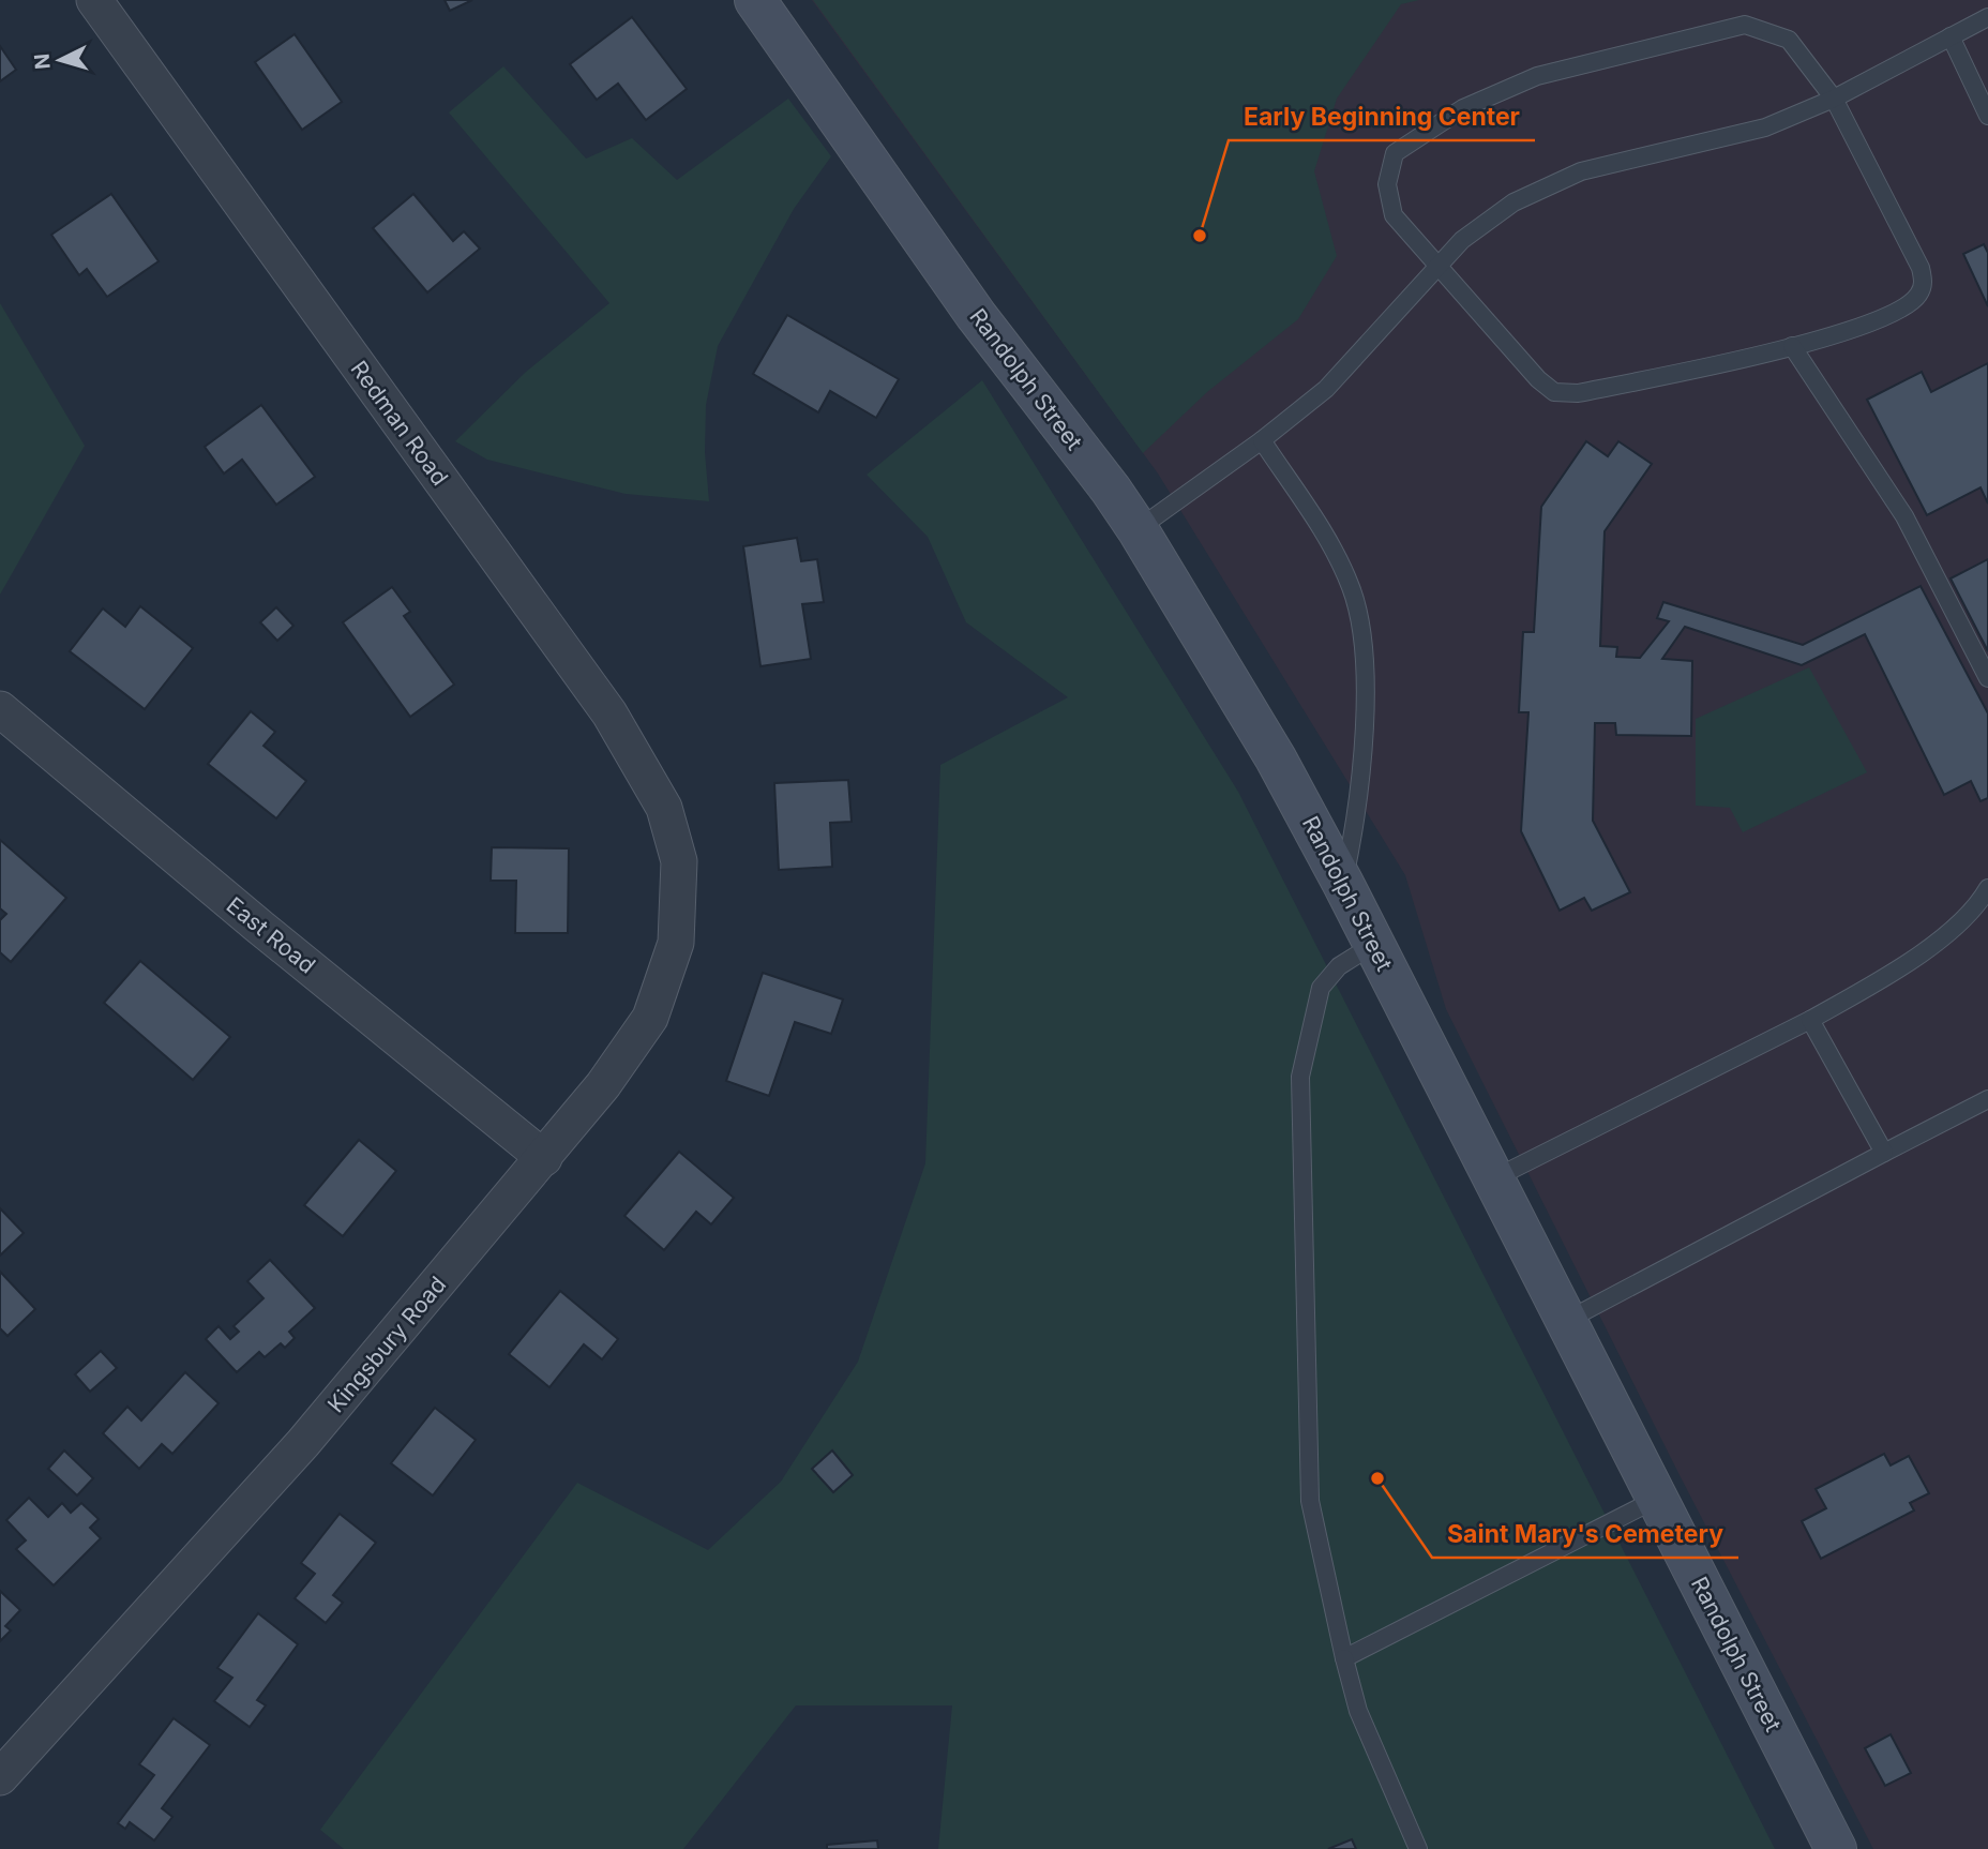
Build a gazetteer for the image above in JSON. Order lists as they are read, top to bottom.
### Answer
{
  "streets": {
    "main road": ["Randolph Street"],
    "street": ["Redman Road", "East Road", "Kingsbury Road"]
  },
  "crossings": [
    ["Redman Road", "Kingsbury Road"],
    ["East Road", "Kingsbury Road"]
  ],
  "places": ["Early Beginning Center", "Saint Mary's Cemetery"],
  "north": "left"
}
